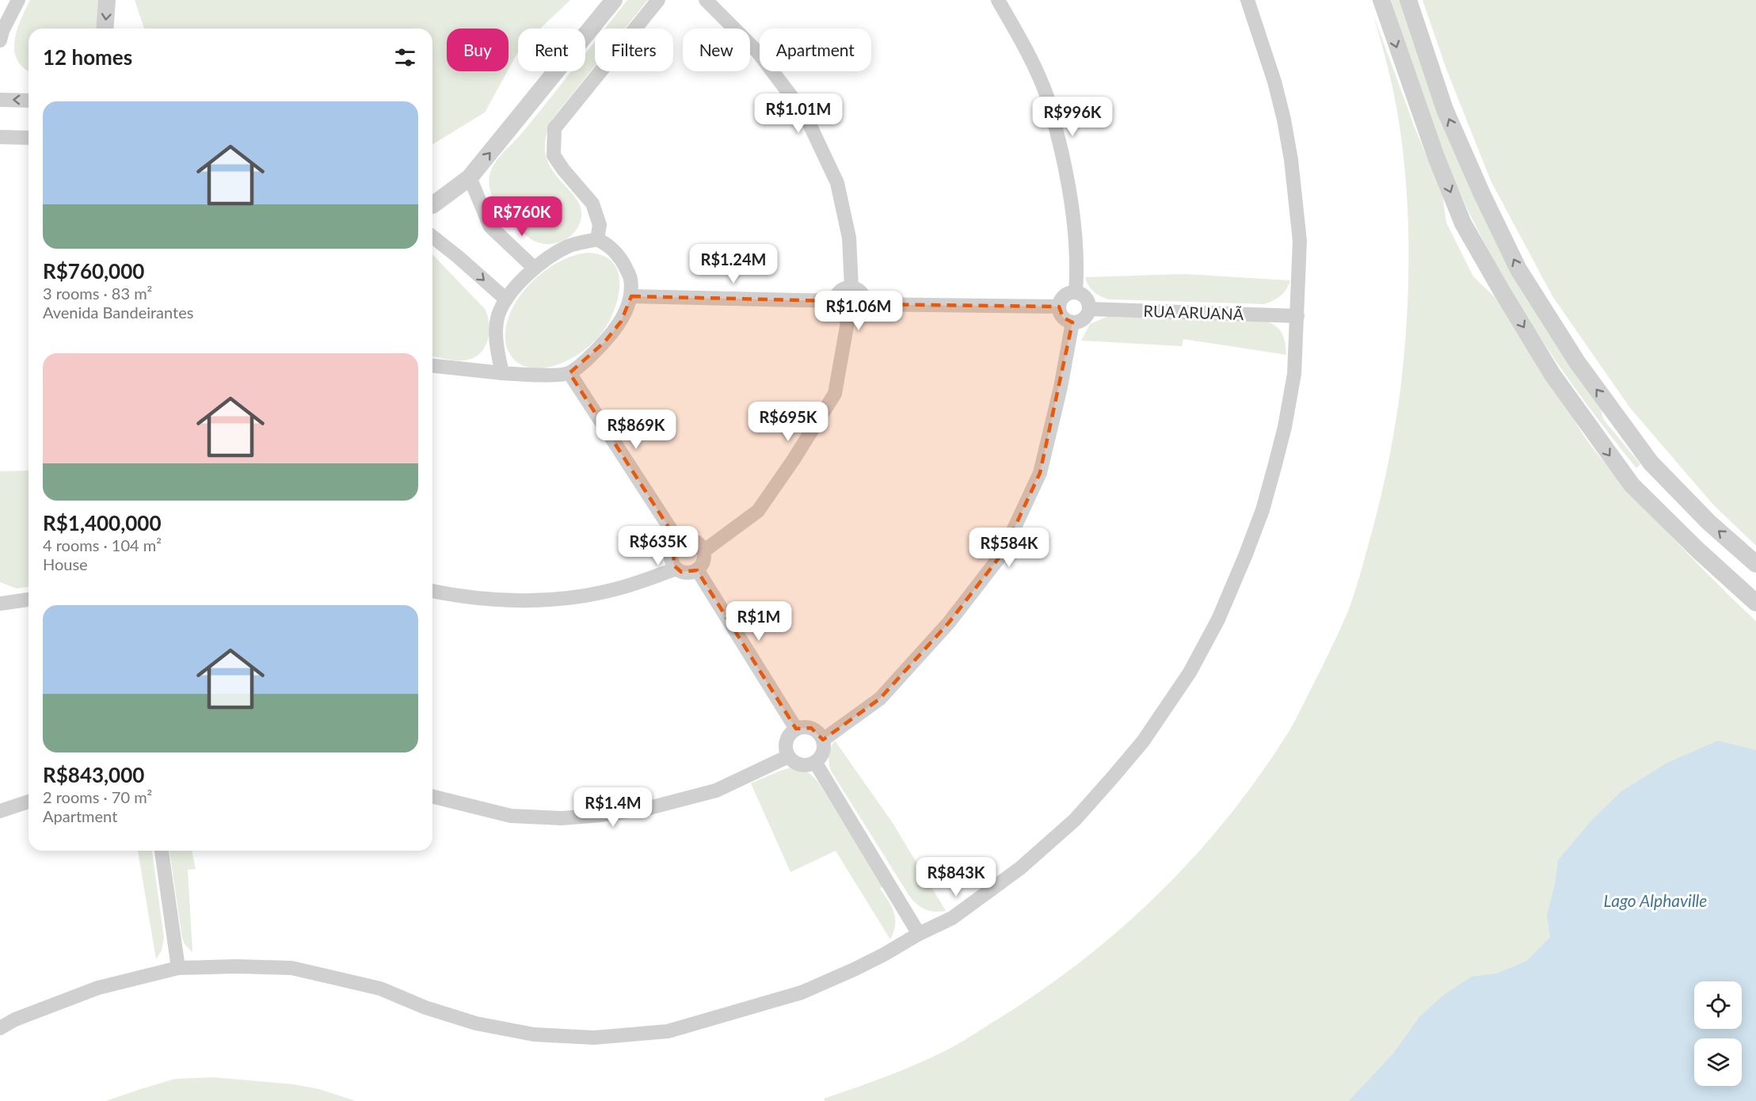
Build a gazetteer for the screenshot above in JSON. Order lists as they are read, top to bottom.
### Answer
{
  "streets": {
    "street": ["RUA ARUANÃ"]
  },
  "water": ["Lago Alphaville"],
  "page": {
    "chip": [
      "Buy",
      "Rent",
      "Filters",
      "New",
      "Apartment"
    ],
    "heading": "12 homes",
    "list": [
      {
        "name": "R$760,000",
        "note": "3 rooms · 83 m² · Avenida Bandeirantes"
      },
      {
        "name": "R$1,400,000",
        "note": "4 rooms · 104 m² · House"
      },
      {
        "name": "R$843,000",
        "note": "2 rooms · 70 m² · Apartment"
      }
    ],
    "price": [
      "R$1.01M",
      "R$996K",
      "R$760K",
      "R$1.24M",
      "R$1.06M",
      "R$695K",
      "R$869K",
      "R$635K",
      "R$584K",
      "R$1M",
      "R$1.4M",
      "R$843K"
    ]
  }
}
